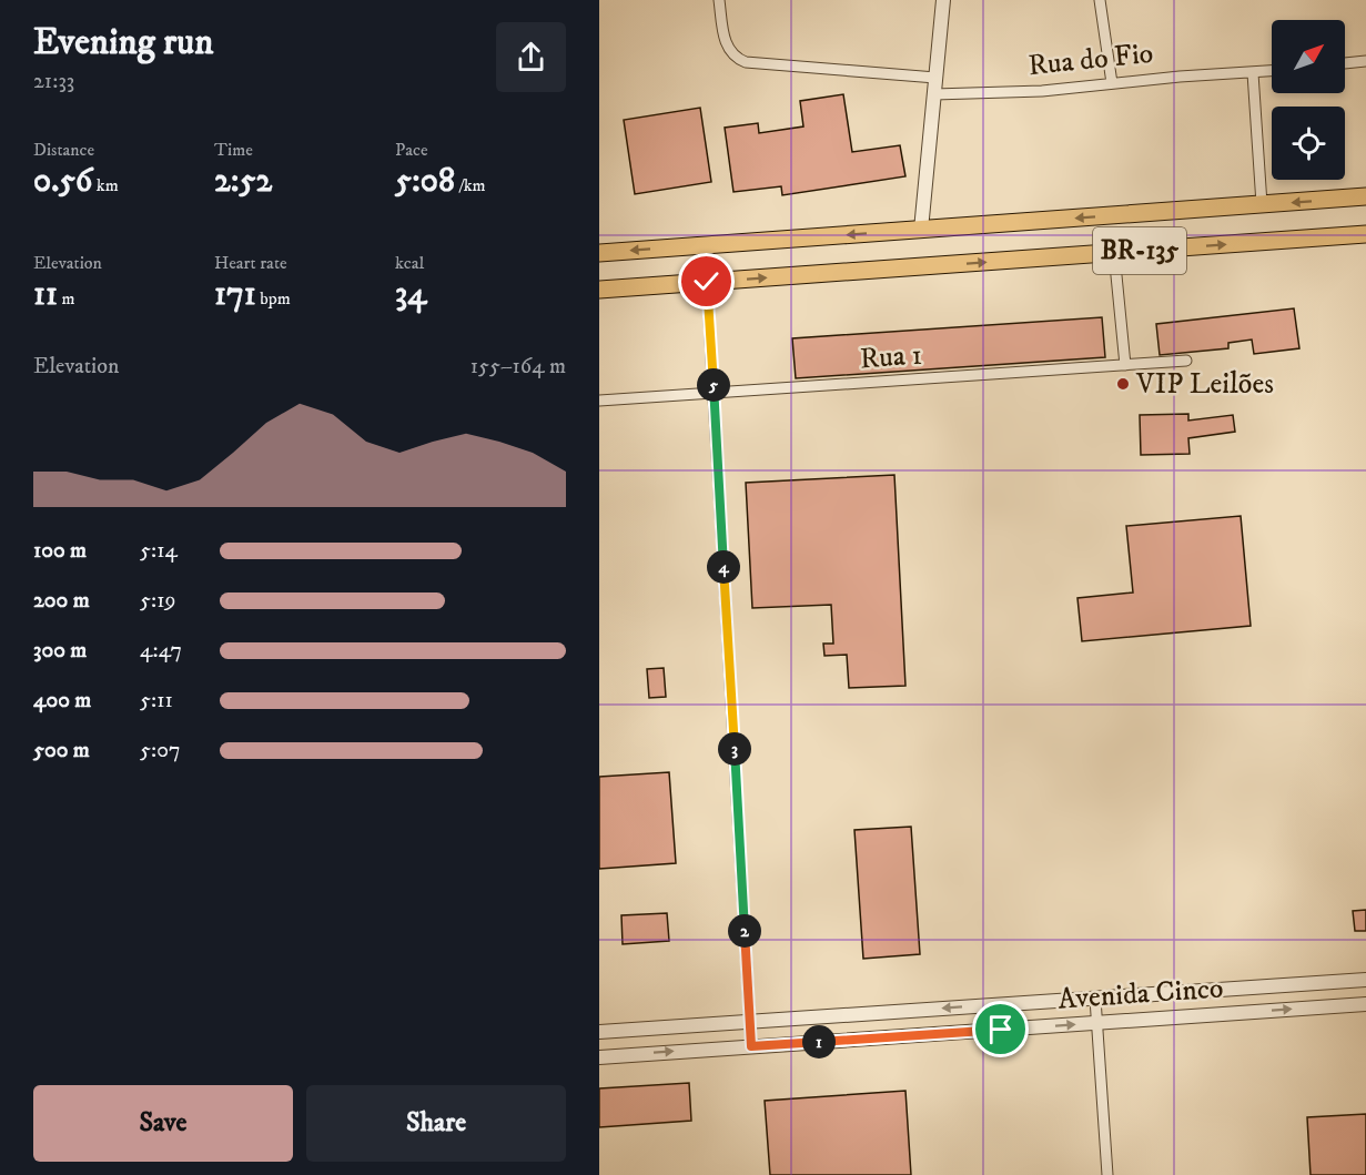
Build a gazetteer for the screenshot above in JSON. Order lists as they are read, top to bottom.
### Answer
{
  "streets": {
    "highway": ["BR-135"],
    "street": ["Rua do Fio", "Rua 1", "Avenida Cinco"]
  },
  "places": ["VIP Leilões"],
  "north": "top right",
  "page": {
    "heading": ["Evening run", "21:33"],
    "stats": [
      ["Distance", "0.56 km"],
      ["Time", "2:52"],
      ["Pace", "5:08 /km"],
      ["Elevation", "11 m"],
      ["Heart rate", "171 bpm"],
      ["kcal", "34"]
    ],
    "chart": ["Elevation", "155–164 m"],
    "pins": [
      "5",
      "4",
      "3",
      "2",
      "1"
    ],
    "list": [
      {
        "name": "100 m",
        "note": "5:14"
      },
      {
        "name": "200 m",
        "note": "5:19"
      },
      {
        "name": "300 m",
        "note": "4:47"
      },
      {
        "name": "400 m",
        "note": "5:11"
      },
      {
        "name": "500 m",
        "note": "5:07"
      }
    ],
    "buttons": ["Save", "Share"]
  }
}
